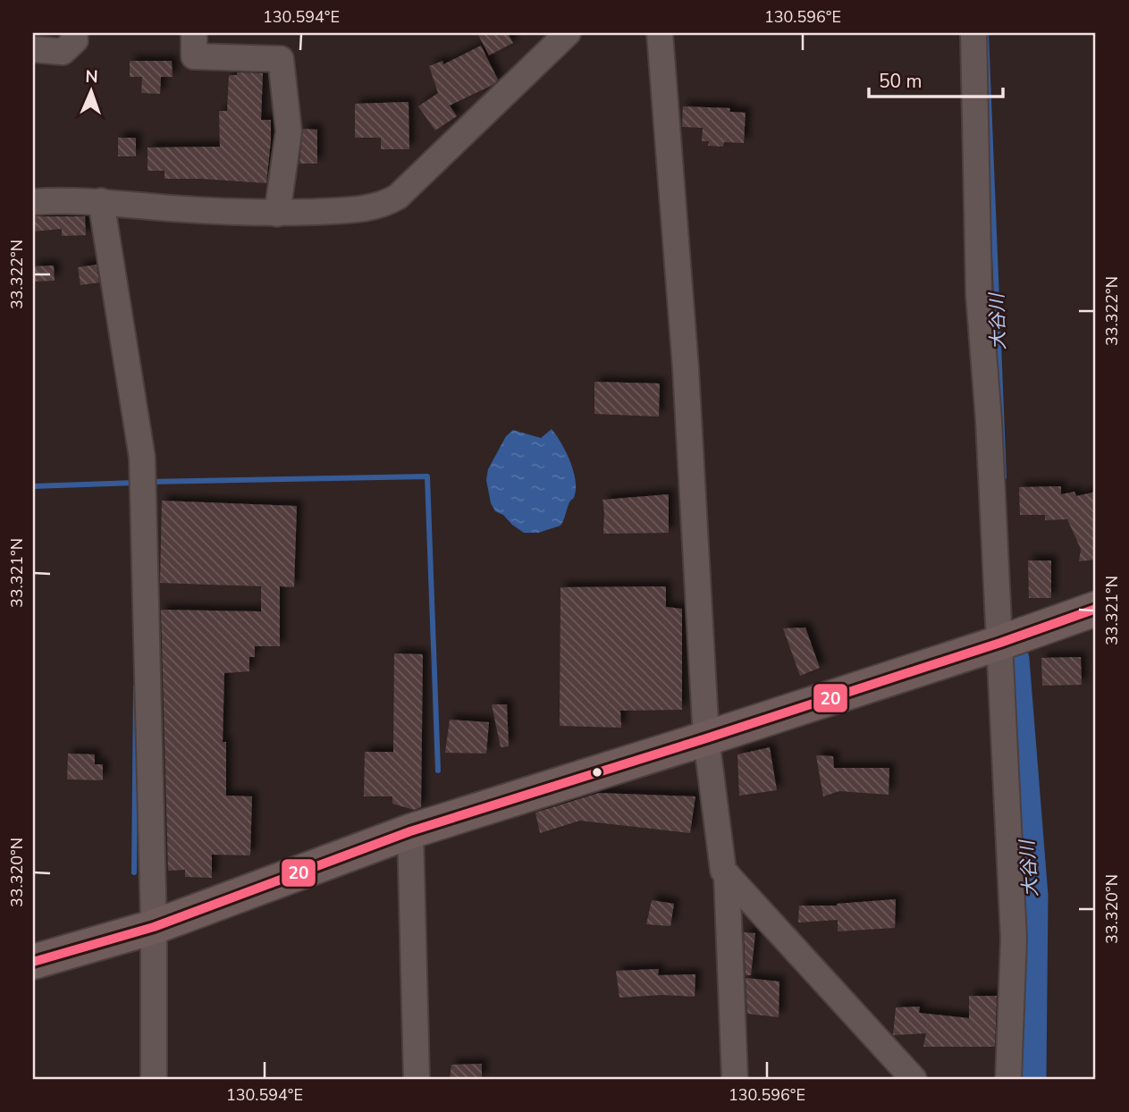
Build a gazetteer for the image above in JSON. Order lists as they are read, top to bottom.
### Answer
{
  "water": ["大谷川"],
  "lines": ["transit line 20"],
  "scale_bar": "50 m",
  "north": "top",
  "coordinates": [
    "130.594°E",
    "130.596°E",
    "33.322°N",
    "33.321°N",
    "33.320°N"
  ]
}
